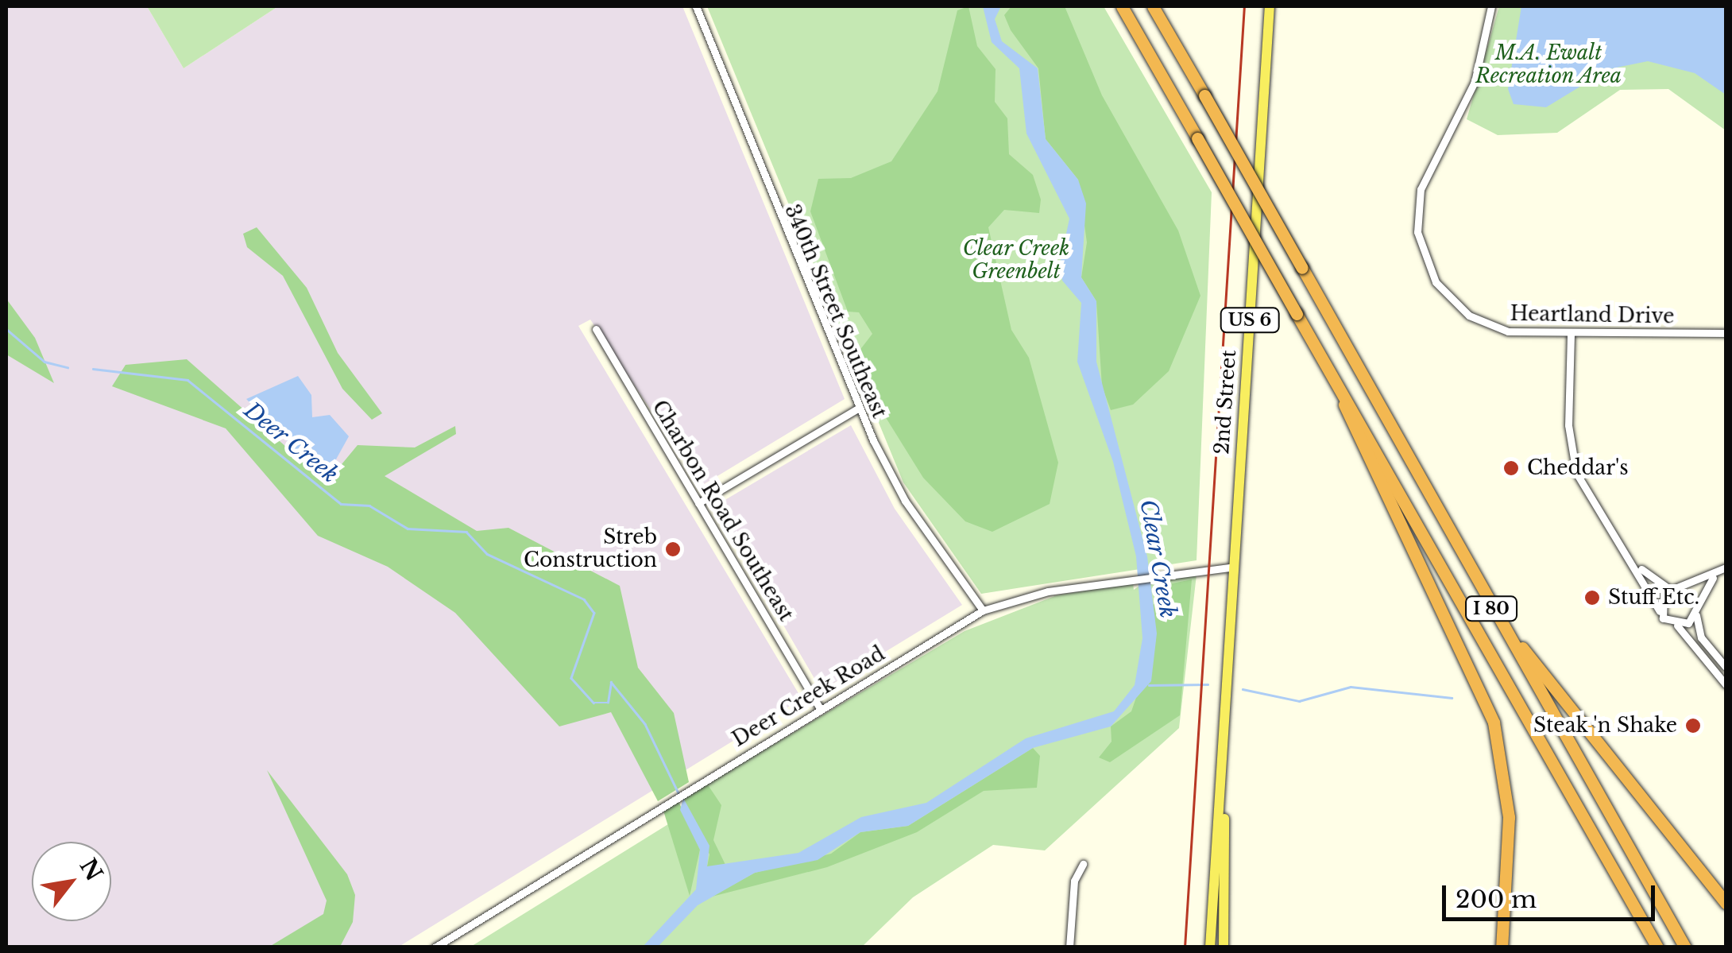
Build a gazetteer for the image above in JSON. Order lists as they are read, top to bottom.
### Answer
{
  "streets": {
    "highway": ["I 80"],
    "main road": ["US 6", "2nd Street"],
    "street": [
      "340th Street Southeast",
      "Heartland Drive",
      "Charbon Road Southeast",
      "Deer Creek Road"
    ]
  },
  "crossings": [
    ["340th Street Southeast", "Deer Creek Road"],
    ["2nd Street", "Deer Creek Road"],
    ["Charbon Road Southeast", "Deer Creek Road"]
  ],
  "water": ["Deer Creek", "Clear Creek"],
  "parks": ["M.A. Ewalt Recreation Area", "Clear Creek Greenbelt"],
  "places": [
    "Cheddar's",
    "Streb Construction",
    "Stuff Etc.",
    "Steak 'n Shake"
  ],
  "scale_bar": "200 m",
  "north": "top right"
}
